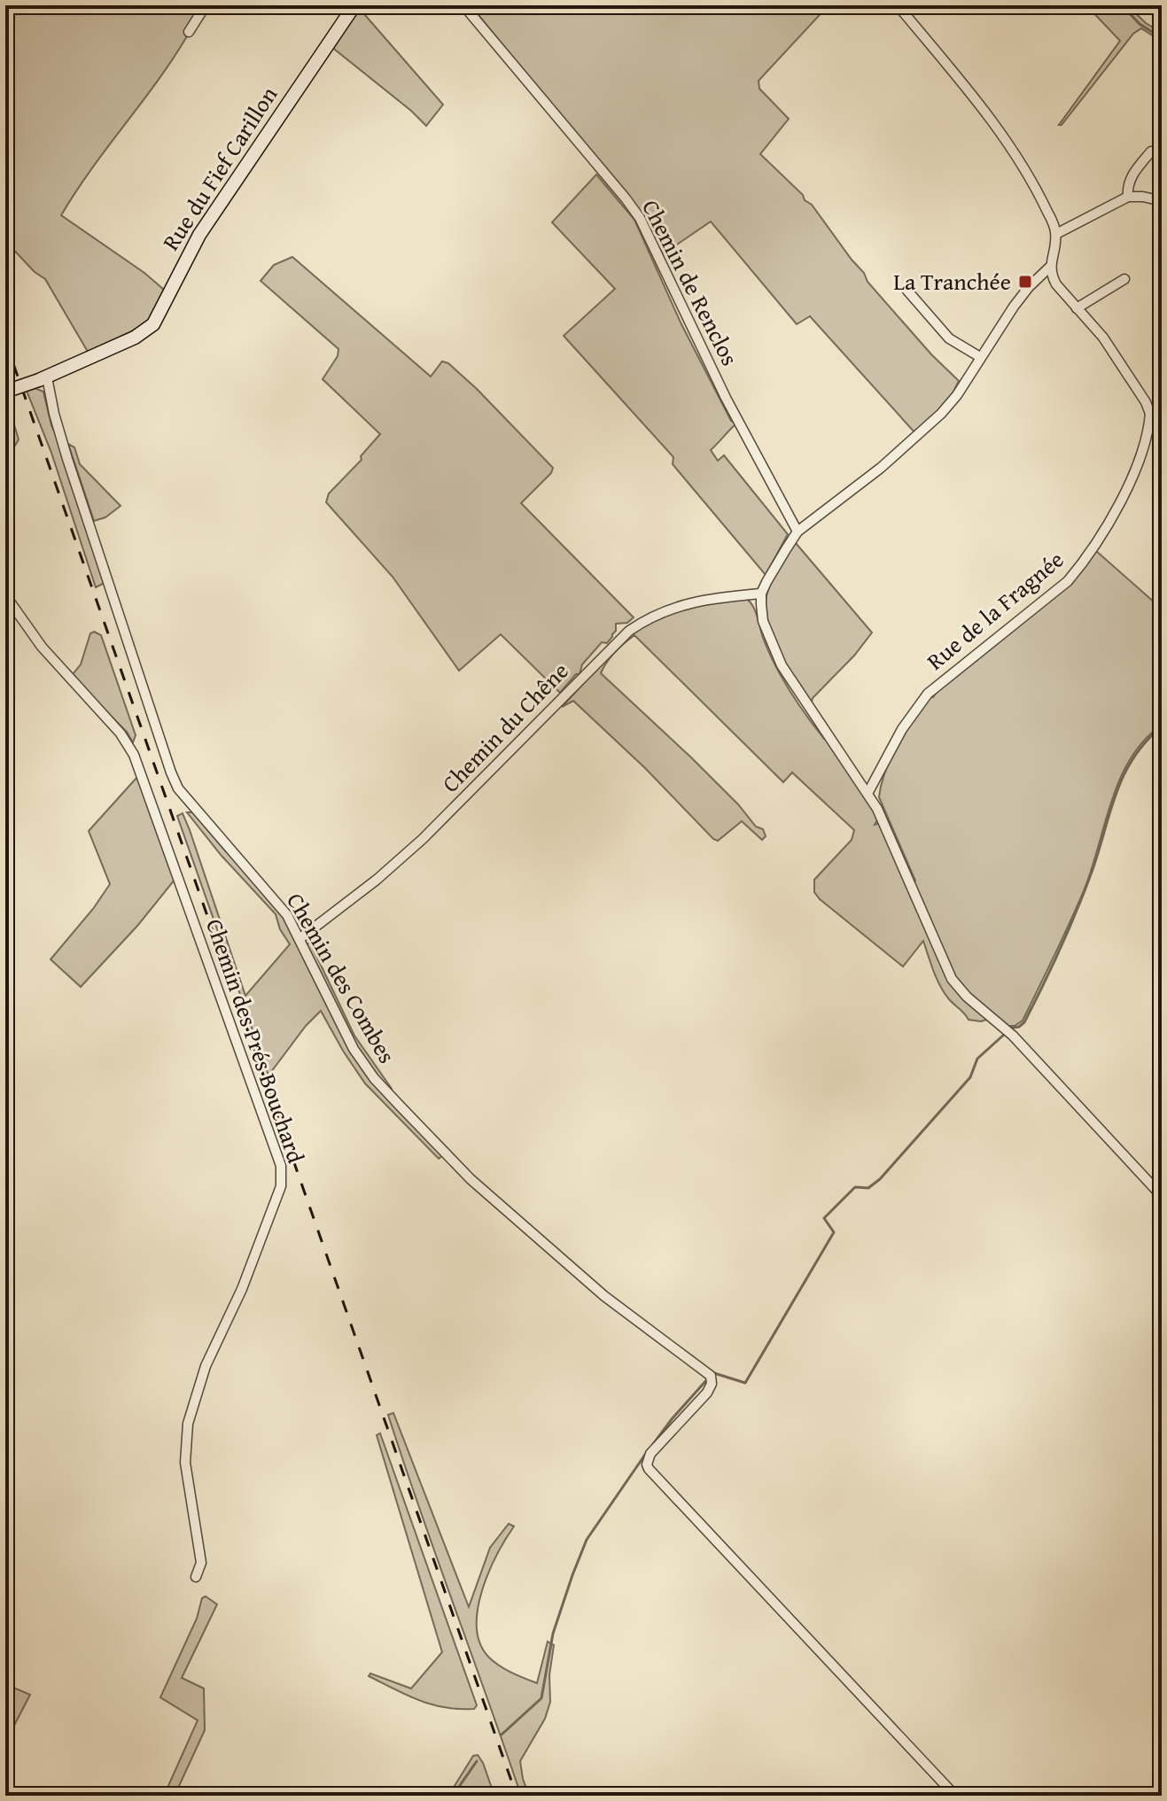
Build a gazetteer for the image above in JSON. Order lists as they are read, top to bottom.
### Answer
{
  "streets": {
    "street": [
      "Rue du Fief Carillon",
      "Chemin de Renclos",
      "Rue de la Fragnée",
      "Chemin du Chêne",
      "Chemin des Combes",
      "Chemin des Prés Bouchard"
    ]
  },
  "crossings": [
    ["Rue du Fief Carillon", "Chemin des Combes"],
    ["Chemin du Chêne", "Chemin des Combes"]
  ],
  "places": {
    "transit": ["La Tranchée"]
  }
}
